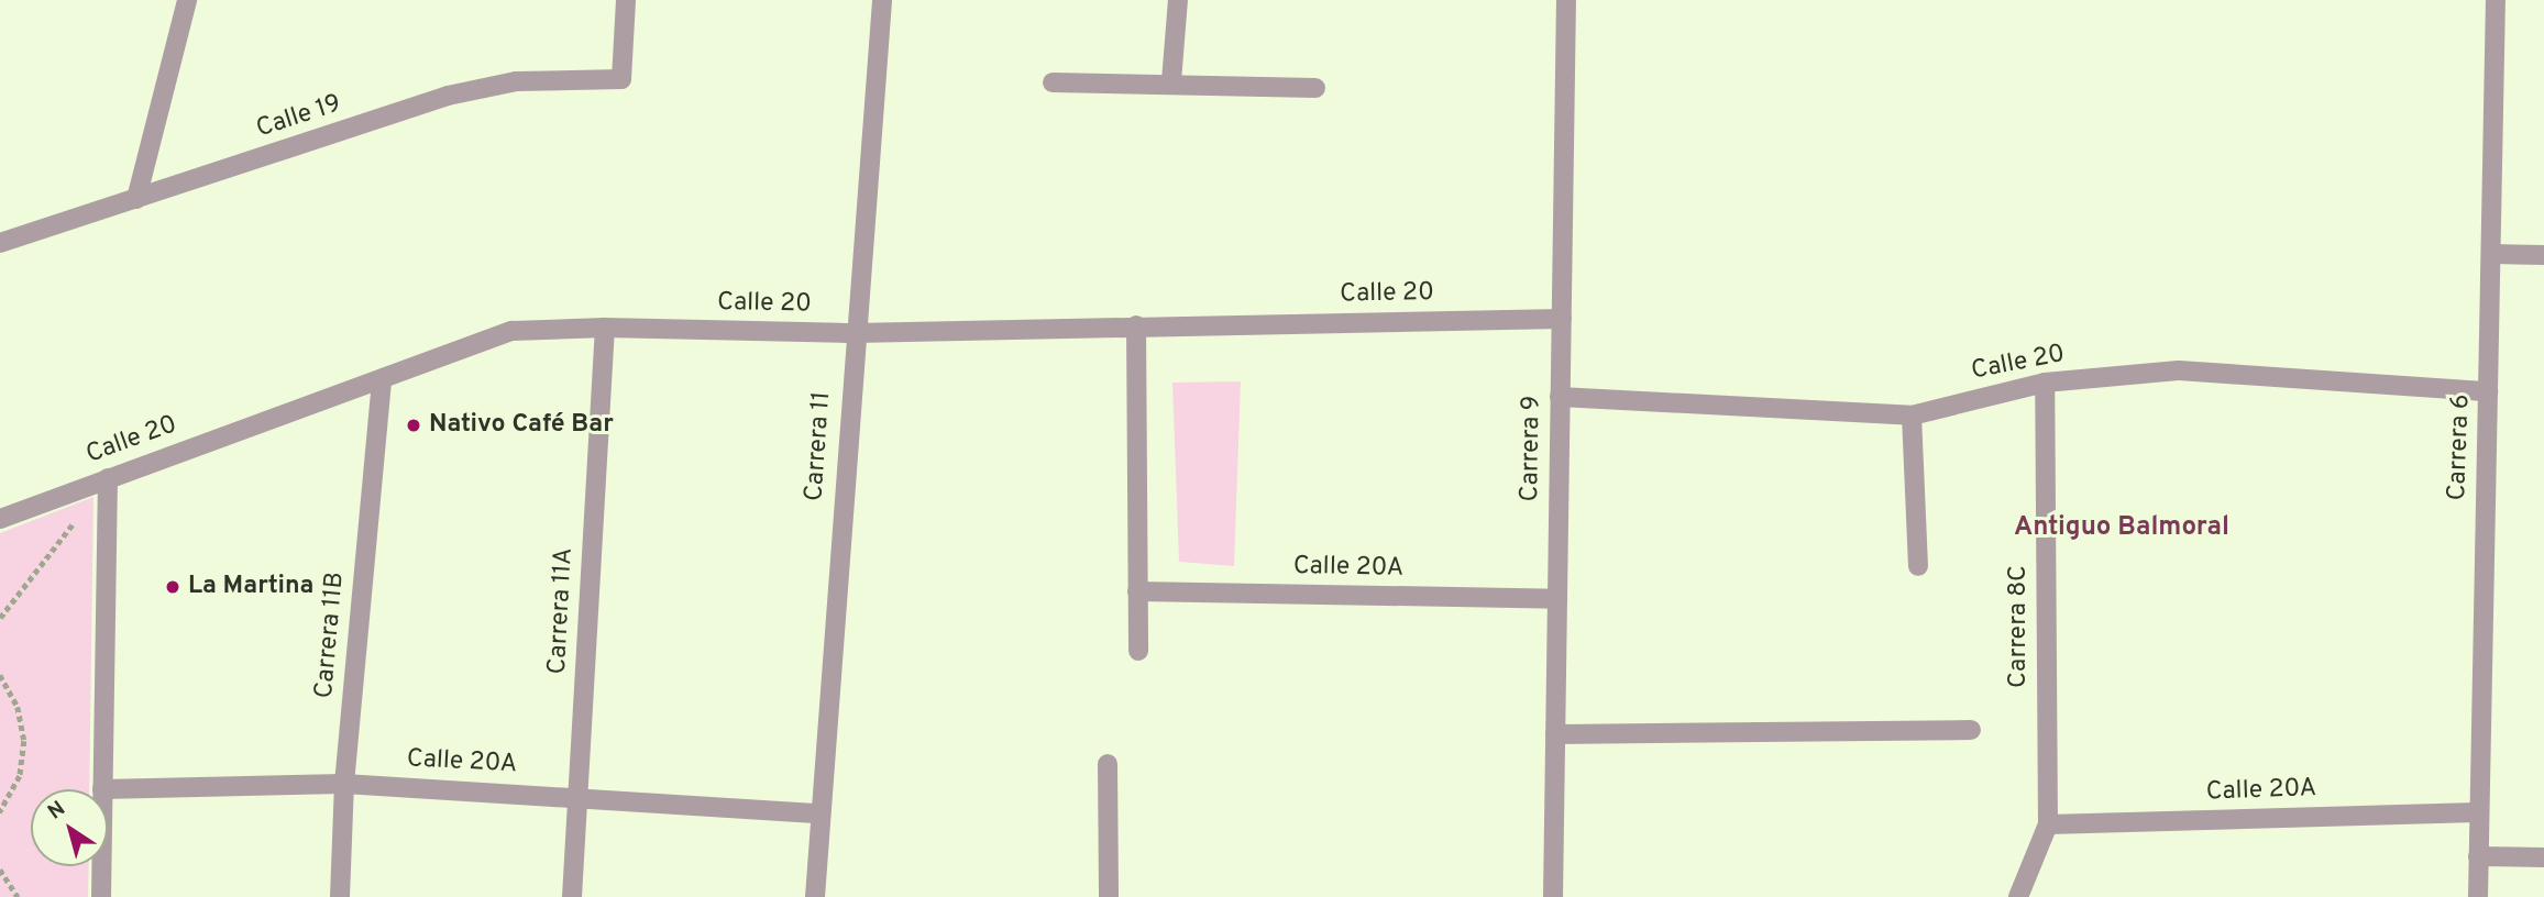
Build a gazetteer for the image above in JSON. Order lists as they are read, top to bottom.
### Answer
{
  "streets": {
    "street": [
      "Calle 19",
      "Calle 20",
      "Carrera 11",
      "Carrera 6",
      "Carrera 9",
      "Calle 20A",
      "Carrera 11A",
      "Carrera 8C",
      "Carrera 11B"
    ]
  },
  "crossings": [
    ["Calle 20", "Carrera 11"],
    ["Calle 20", "Carrera 6"],
    ["Calle 20", "Carrera 9"],
    ["Calle 20", "Carrera 11A"],
    ["Calle 20", "Carrera 8C"],
    ["Calle 20", "Carrera 11B"],
    ["Carrera 11", "Calle 20A"],
    ["Carrera 6", "Calle 20A"],
    ["Carrera 9", "Calle 20A"],
    ["Calle 20A", "Carrera 11A"],
    ["Calle 20A", "Carrera 8C"],
    ["Calle 20A", "Carrera 11B"]
  ],
  "districts": ["Antiguo Balmoral"],
  "places": ["Nativo Café Bar", "La Martina"],
  "north": "top left"
}
